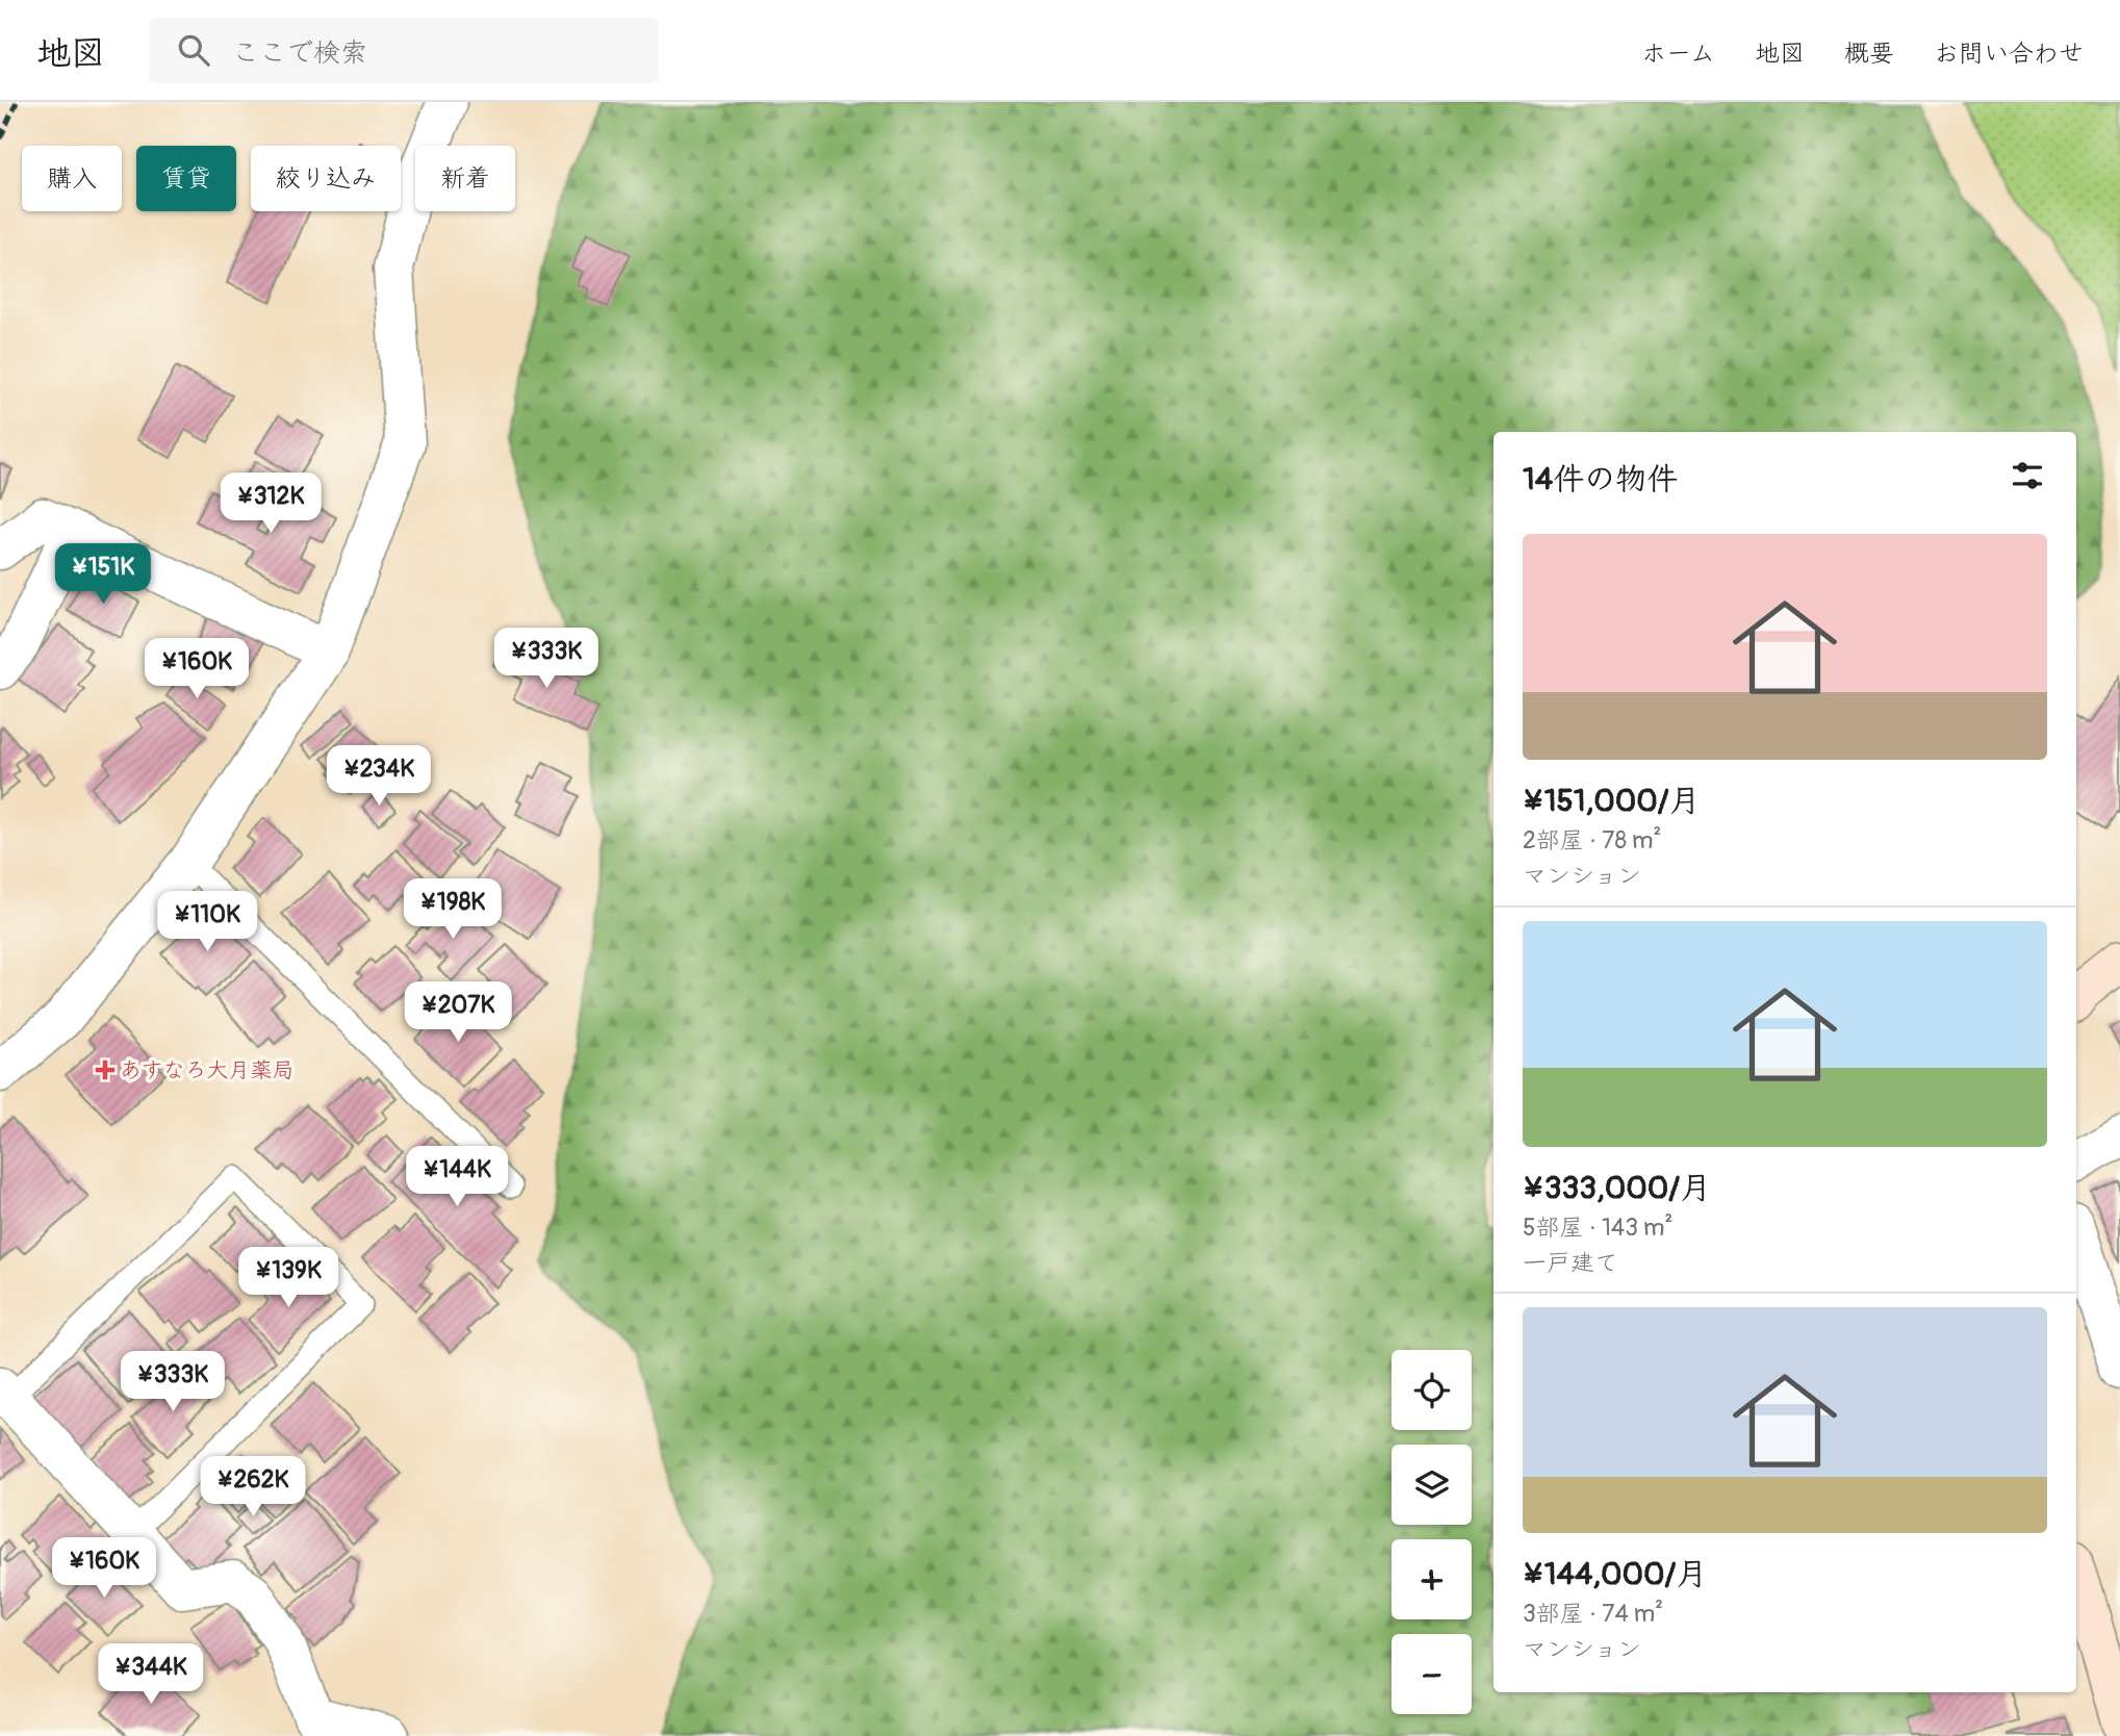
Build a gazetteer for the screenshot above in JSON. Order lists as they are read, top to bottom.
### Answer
{
  "places": {
    "health": ["あすなろ大月薬局"]
  },
  "page": {
    "header": "地図",
    "search": "ここで検索",
    "nav": [
      "ホーム",
      "地図",
      "概要",
      "お問い合わせ"
    ],
    "chip": [
      "購入",
      "賃貸",
      "絞り込み",
      "新着"
    ],
    "heading": "14件の物件",
    "price": [
      "¥312K",
      "¥151K",
      "¥333K",
      "¥160K",
      "¥234K",
      "¥198K",
      "¥110K",
      "¥207K",
      "¥144K",
      "¥139K",
      "¥333K",
      "¥262K",
      "¥160K",
      "¥344K"
    ],
    "list": [
      {
        "name": "¥151,000/月",
        "note": "2部屋 · 78 m² · マンション"
      },
      {
        "name": "¥333,000/月",
        "note": "5部屋 · 143 m² · 一戸建て"
      },
      {
        "name": "¥144,000/月",
        "note": "3部屋 · 74 m² · マンション"
      }
    ],
    "map_buttons": ["+", "−"]
  }
}
